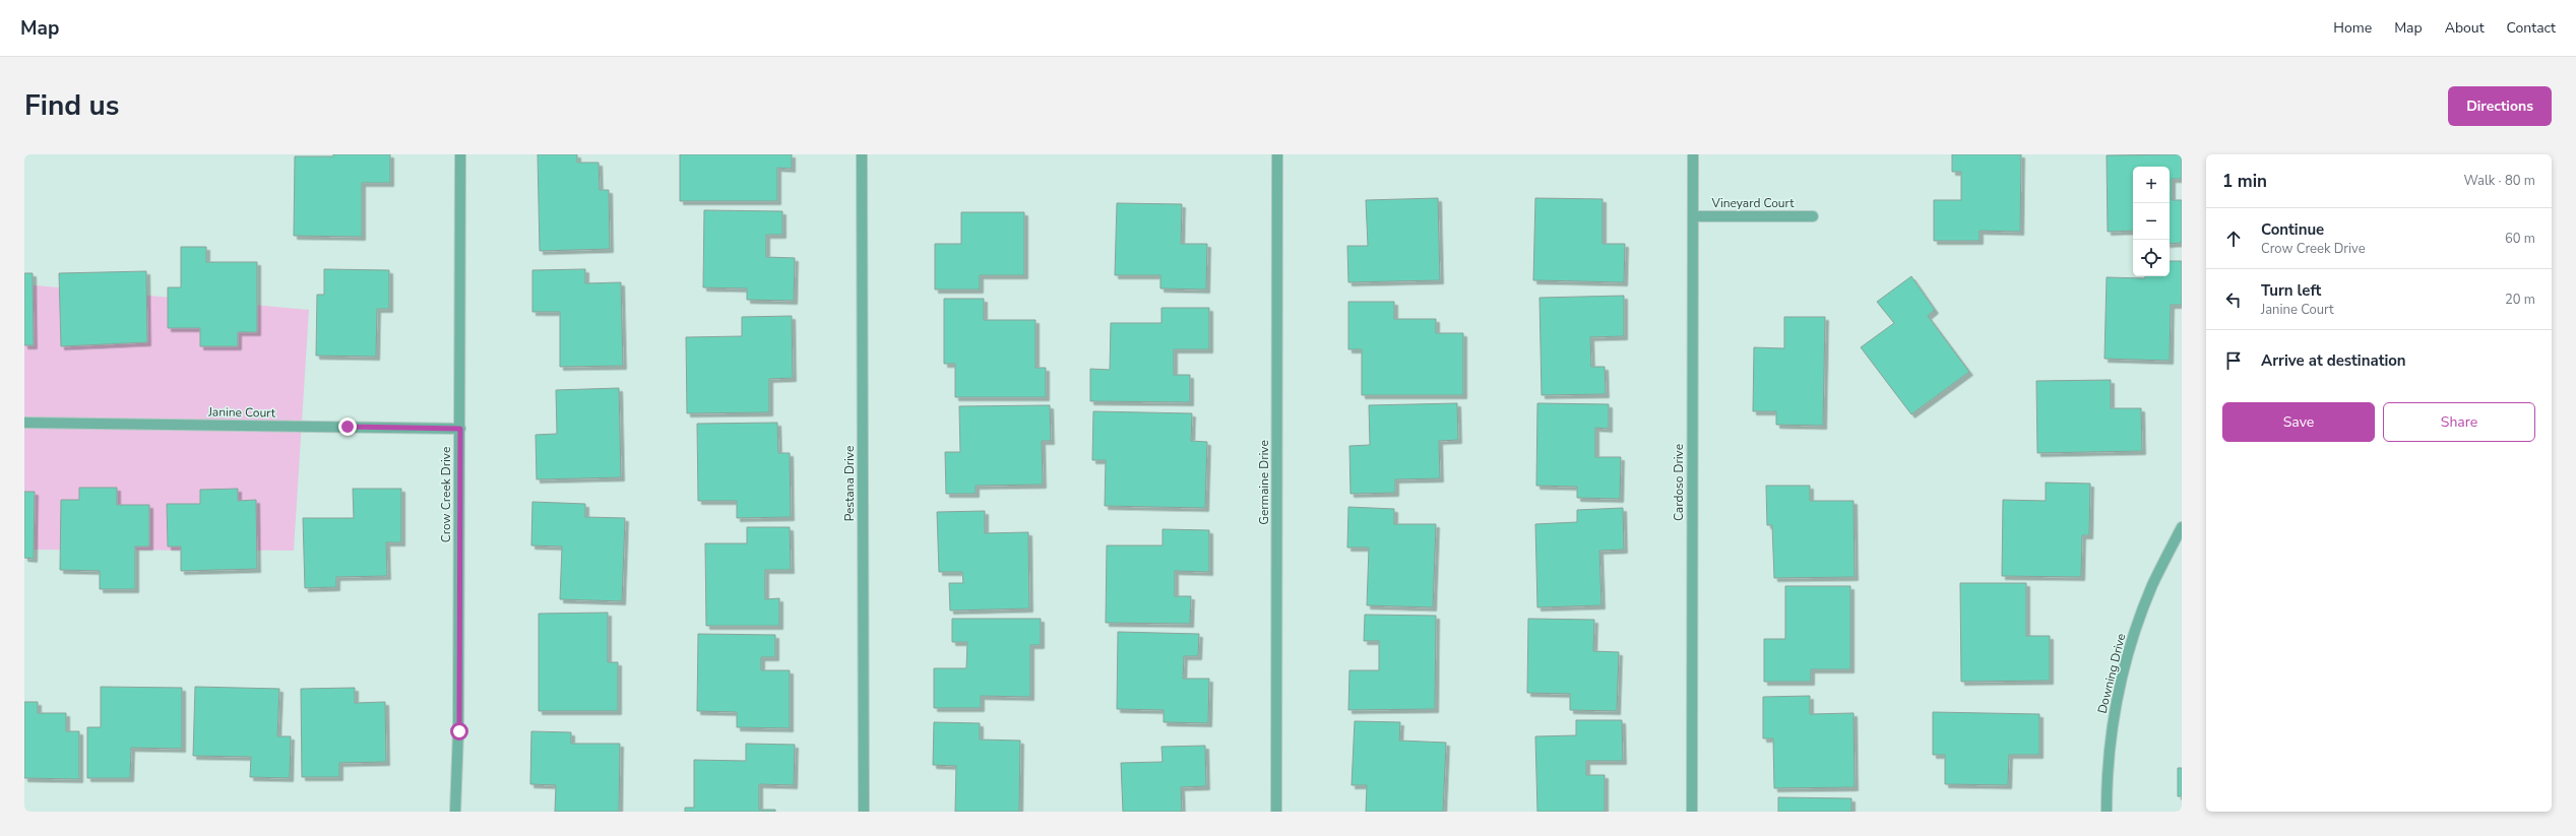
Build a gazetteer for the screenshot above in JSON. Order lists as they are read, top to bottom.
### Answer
{
  "streets": {
    "street": [
      "Vineyard Court",
      "Janine Court",
      "Germaine Drive",
      "Cardoso Drive",
      "Pestana Drive",
      "Crow Creek Drive",
      "Downing Drive"
    ]
  },
  "crossings": [
    ["Vineyard Court", "Cardoso Drive"],
    ["Janine Court", "Crow Creek Drive"]
  ],
  "page": {
    "header": "Map",
    "nav": [
      "Home",
      "Map",
      "About",
      "Contact"
    ],
    "title": "Find us",
    "buttons": [
      "Directions",
      ["Save", "Share"]
    ],
    "heading": ["1 min", "Walk · 80 m"],
    "map_buttons": ["+", "−"],
    "list": [
      ["Continue", "Crow Creek Drive", "60 m"],
      ["Turn left", "Janine Court", "20 m"],
      "Arrive at destination"
    ]
  }
}
